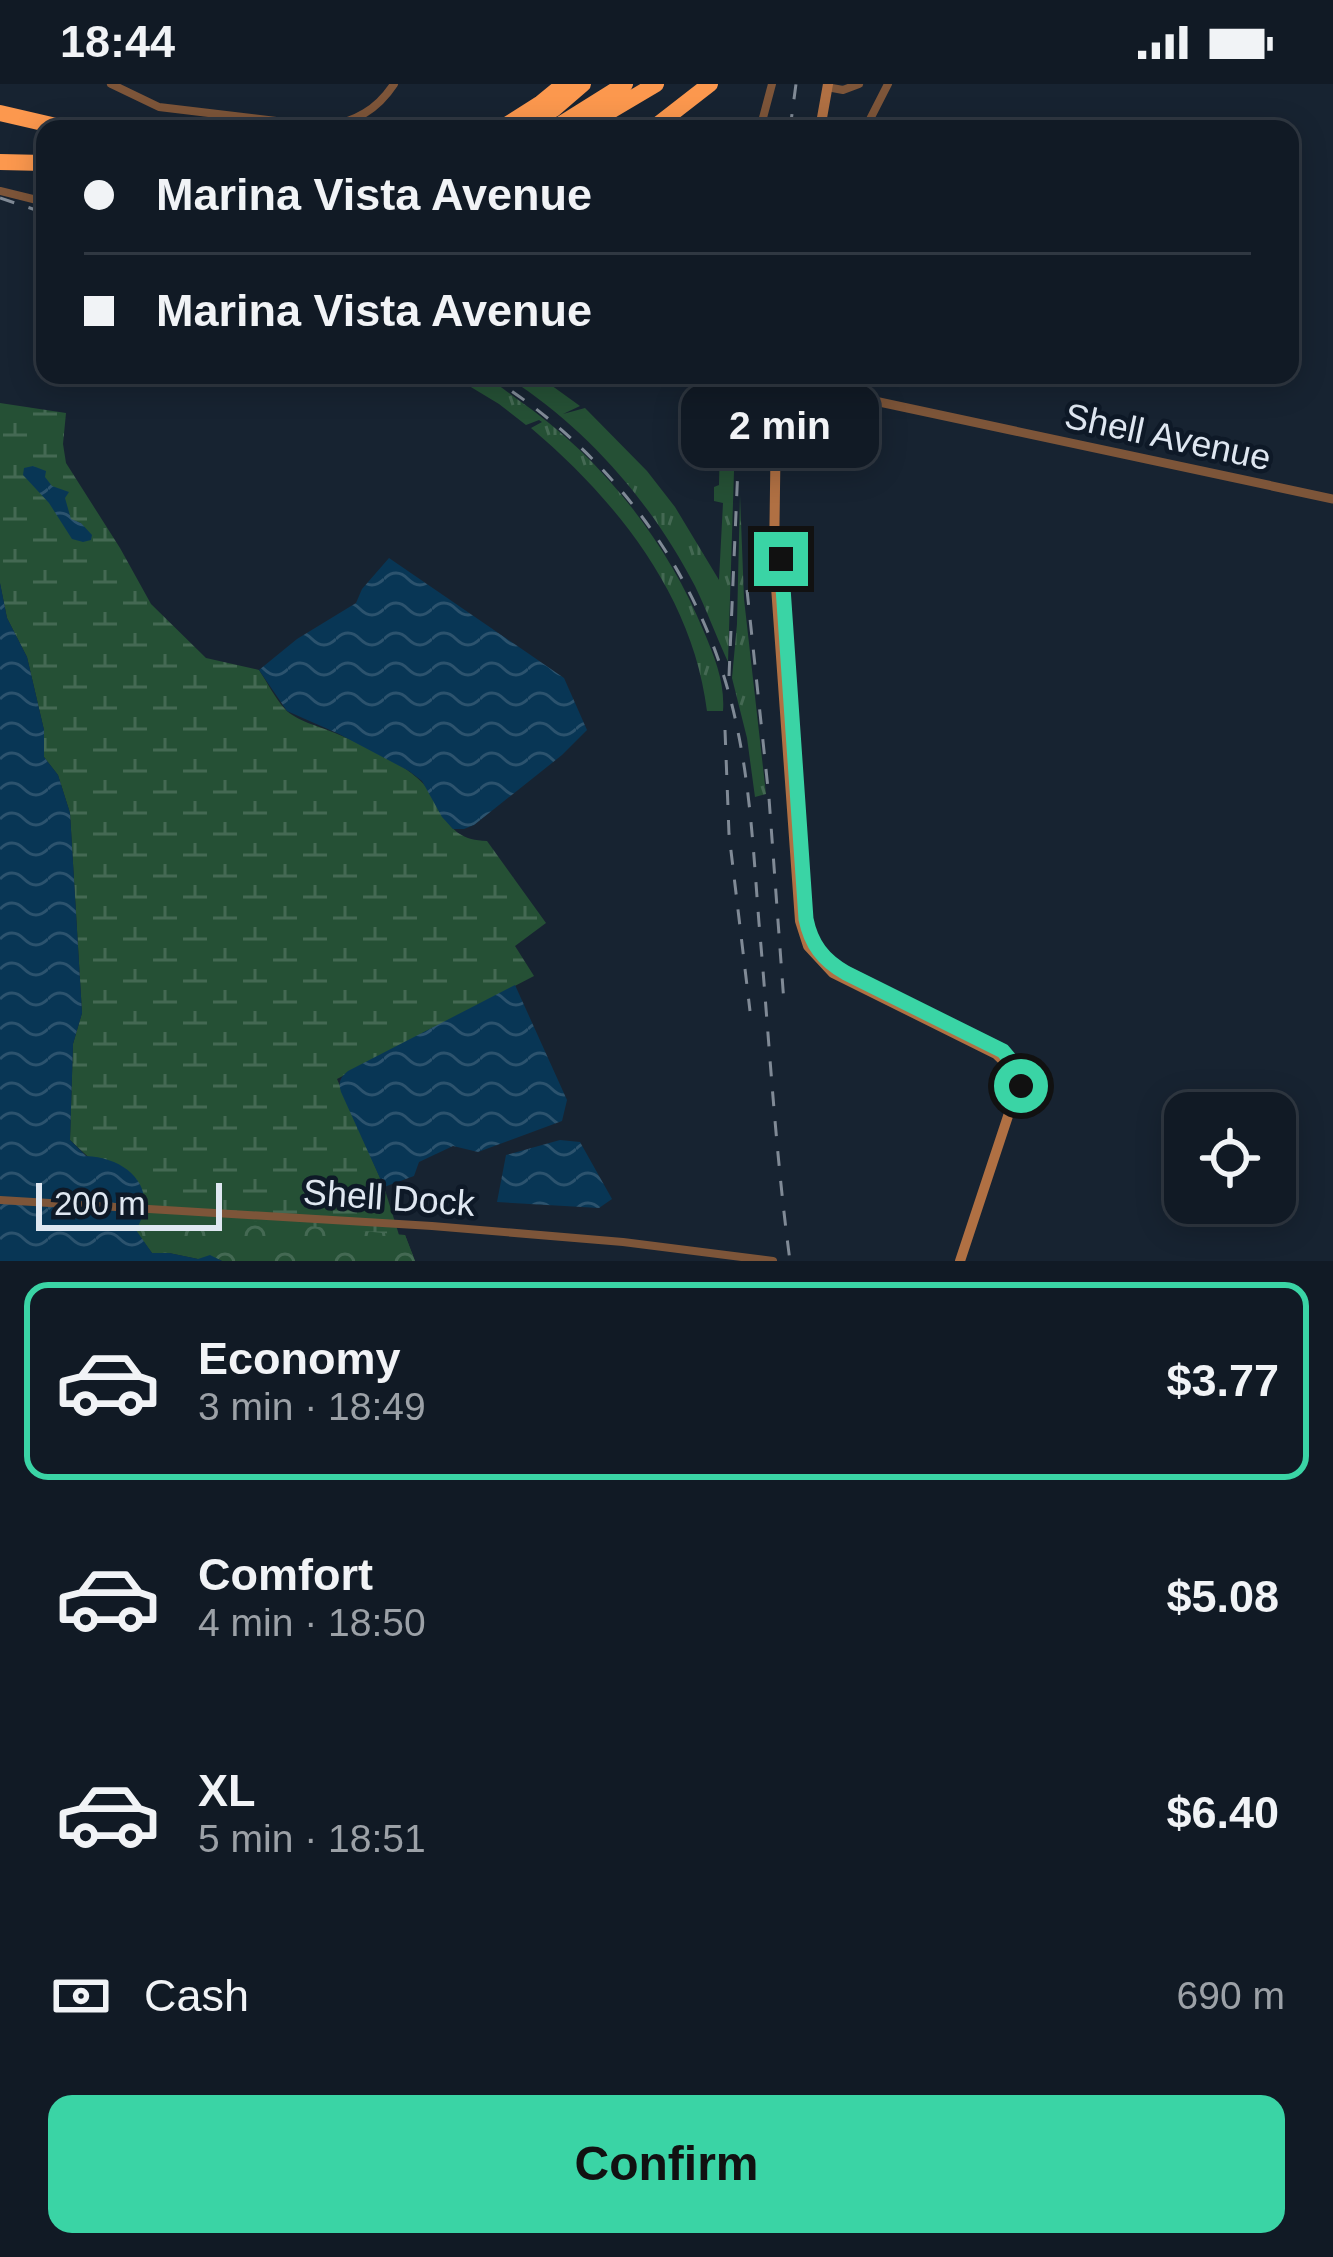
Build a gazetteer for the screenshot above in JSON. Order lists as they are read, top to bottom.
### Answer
{
  "streets": {
    "street": ["Shell Avenue", "Shell Dock"]
  },
  "scale_bar": "200 m",
  "page": {
    "status": "18:44",
    "banner": ["Marina Vista Avenue", "Marina Vista Avenue"],
    "bubble": "2 min",
    "scale": "200 m",
    "list": [
      {
        "name": "Economy",
        "note": "3 min · 18:49",
        "value": "$3.77"
      },
      {
        "name": "Comfort",
        "note": "4 min · 18:50",
        "value": "$5.08"
      },
      {
        "name": "XL",
        "note": "5 min · 18:51",
        "value": "$6.40"
      }
    ],
    "pay": ["Cash", "690 m"],
    "buttons": "Confirm"
  }
}
